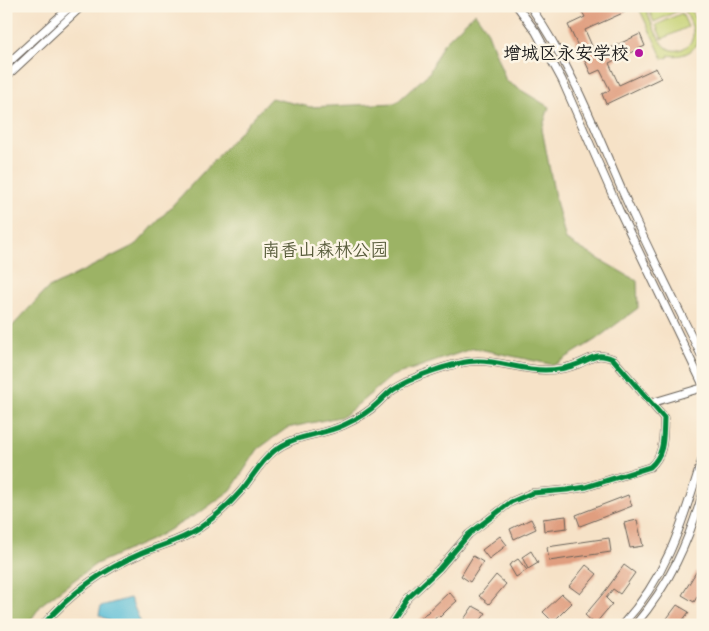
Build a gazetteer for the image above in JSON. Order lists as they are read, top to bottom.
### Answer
{
  "parks": ["南香山森林公园"],
  "places": ["增城区永安学校"]
}
